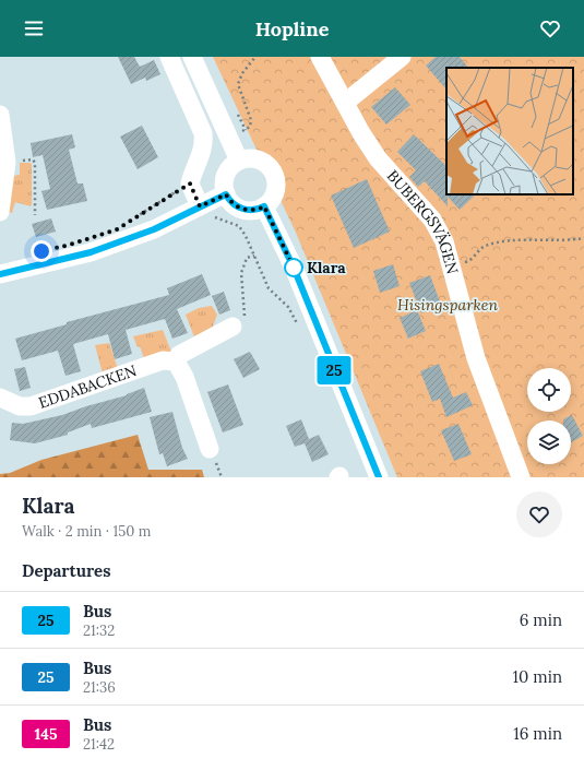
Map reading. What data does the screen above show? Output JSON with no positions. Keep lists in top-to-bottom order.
{
  "streets": {
    "street": ["BUBERGSVÄGEN", "EDDABACKEN"]
  },
  "parks": ["Hisingsparken"],
  "places": ["Klara"],
  "lines": ["bus line 25"],
  "page": {
    "header": "Hopline",
    "on_map": "25",
    "heading": [
      ["Klara", "Walk · 2 min · 150 m"],
      "Departures"
    ],
    "list": [
      {
        "mark": "25",
        "name": "Bus",
        "note": "21:32",
        "value": "6 min"
      },
      {
        "mark": "25",
        "name": "Bus",
        "note": "21:36",
        "value": "10 min"
      },
      {
        "mark": "145",
        "name": "Bus",
        "note": "21:42",
        "value": "16 min"
      }
    ]
  }
}
